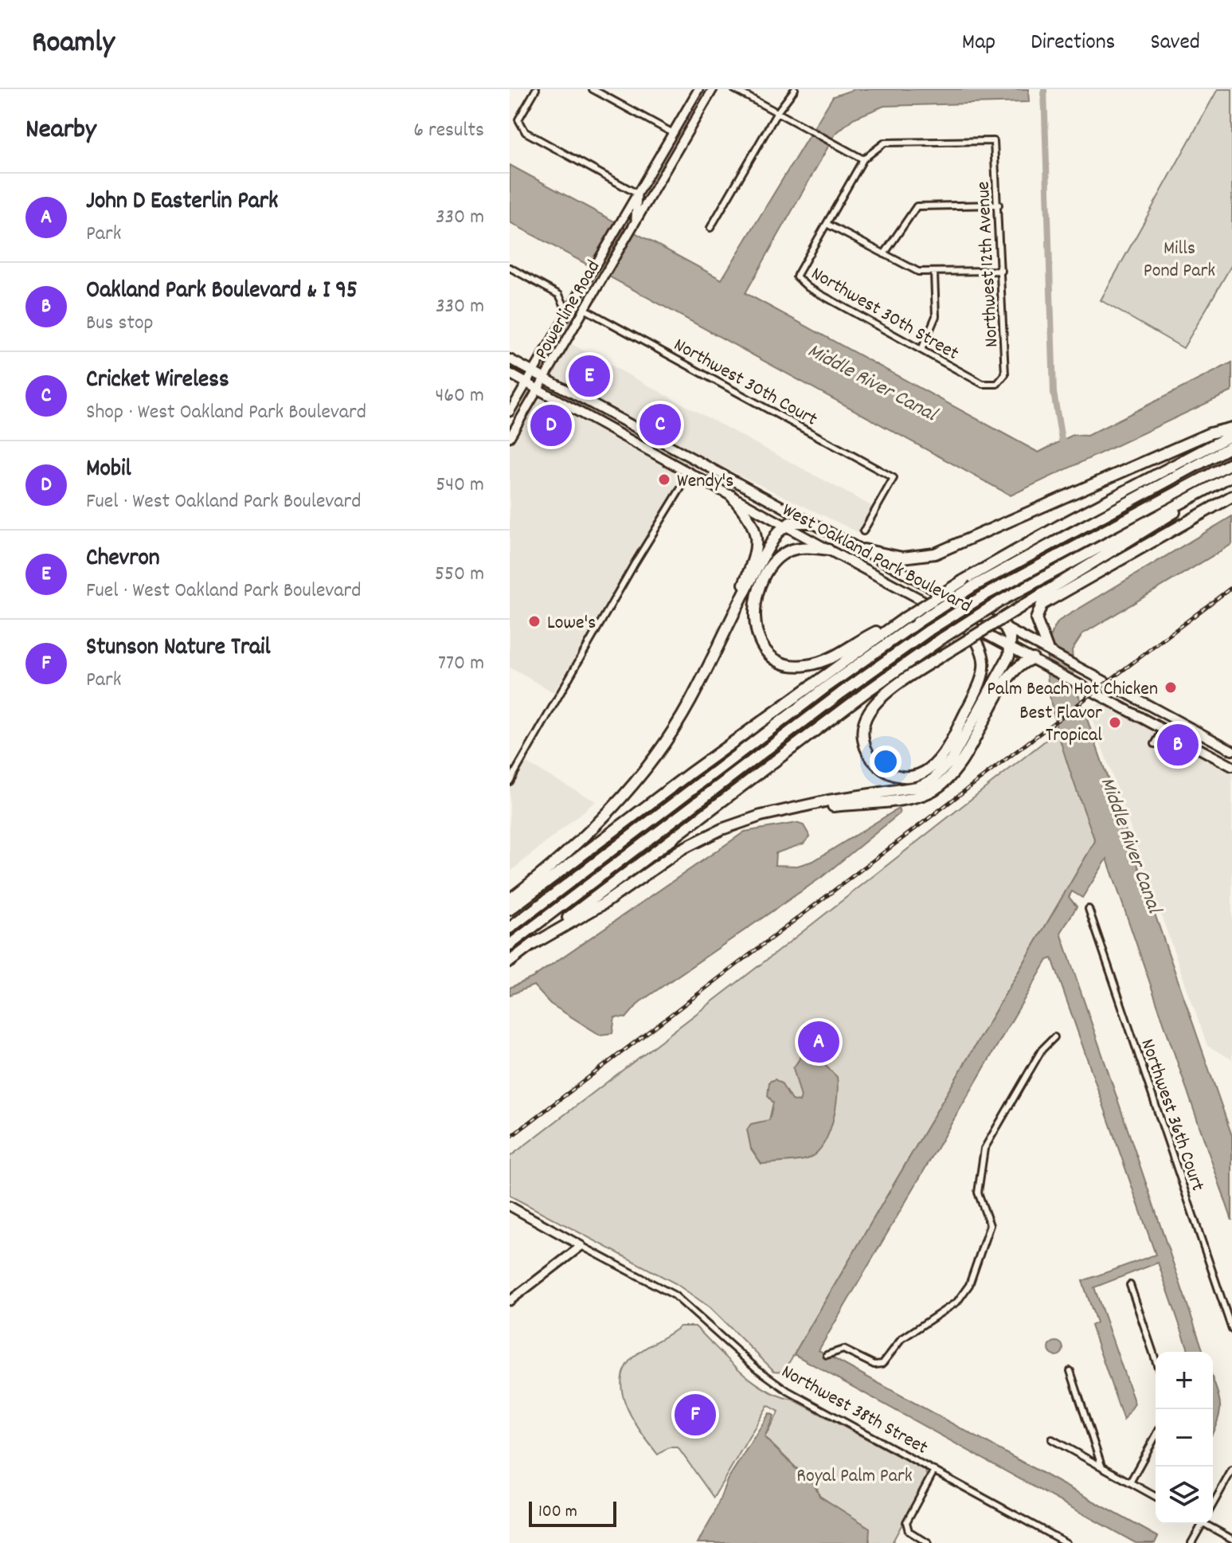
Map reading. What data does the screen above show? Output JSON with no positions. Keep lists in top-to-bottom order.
{
  "streets": {
    "main road": ["Powerline Road", "West Oakland Park Boulevard", "Northwest 38th Street"],
    "street": [
      "Northwest 12th Avenue",
      "Northwest 30th Street",
      "Northwest 30th Court",
      "Northwest 36th Court"
    ]
  },
  "crossings": [
    ["Northwest 12th Avenue", "Northwest 30th Street"],
    ["Powerline Road", "Northwest 30th Court"],
    ["Powerline Road", "West Oakland Park Boulevard"]
  ],
  "water": ["Middle River Canal"],
  "parks": ["Mills Pond Park", "Royal Palm Park"],
  "places": [
    "Wendy's",
    "Lowe's",
    "Palm Beach Hot Chicken",
    "Best Flavor Tropical"
  ],
  "scale_bar": "100 m",
  "page": {
    "header": "Roamly",
    "nav": ["Map", "Directions", "Saved"],
    "heading": ["Nearby", "6 results"],
    "list": [
      {
        "mark": "A",
        "name": "John D Easterlin Park",
        "note": "Park",
        "value": "330 m"
      },
      {
        "mark": "B",
        "name": "Oakland Park Boulevard & I 95",
        "note": "Bus stop",
        "value": "330 m"
      },
      {
        "mark": "C",
        "name": "Cricket Wireless",
        "note": "Shop · West Oakland Park Boulevard",
        "value": "460 m"
      },
      {
        "mark": "D",
        "name": "Mobil",
        "note": "Fuel · West Oakland Park Boulevard",
        "value": "540 m"
      },
      {
        "mark": "E",
        "name": "Chevron",
        "note": "Fuel · West Oakland Park Boulevard",
        "value": "550 m"
      },
      {
        "mark": "F",
        "name": "Stunson Nature Trail",
        "note": "Park",
        "value": "770 m"
      }
    ],
    "pins": [
      "E",
      "C",
      "D",
      "B",
      "A",
      "F"
    ],
    "map_buttons": ["+", "−"],
    "scale": "100 m"
  }
}
